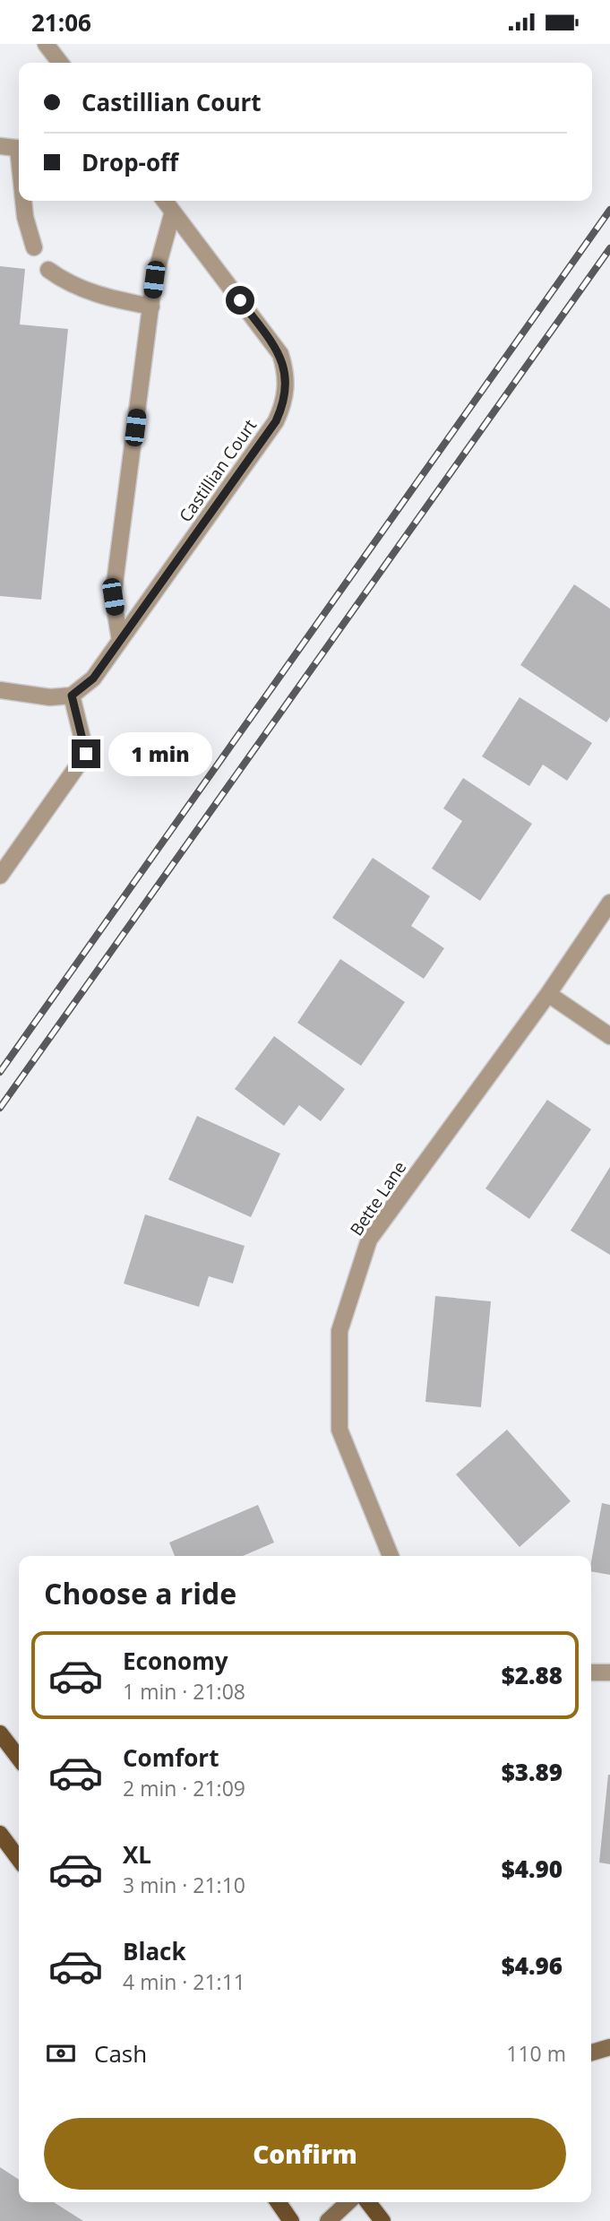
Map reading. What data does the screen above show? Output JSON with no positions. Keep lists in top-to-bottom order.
{
  "streets": {
    "street": ["Castillian Court", "Bette Lane"]
  },
  "page": {
    "status": "21:06",
    "banner": ["Castillian Court", "Drop-off"],
    "bubble": "1 min",
    "heading": "Choose a ride",
    "list": [
      {
        "name": "Economy",
        "note": "1 min · 21:08",
        "value": "$2.88"
      },
      {
        "name": "Comfort",
        "note": "2 min · 21:09",
        "value": "$3.89"
      },
      {
        "name": "XL",
        "note": "3 min · 21:10",
        "value": "$4.90"
      },
      {
        "name": "Black",
        "note": "4 min · 21:11",
        "value": "$4.96"
      }
    ],
    "pay": ["Cash", "110 m"],
    "buttons": "Confirm"
  }
}
